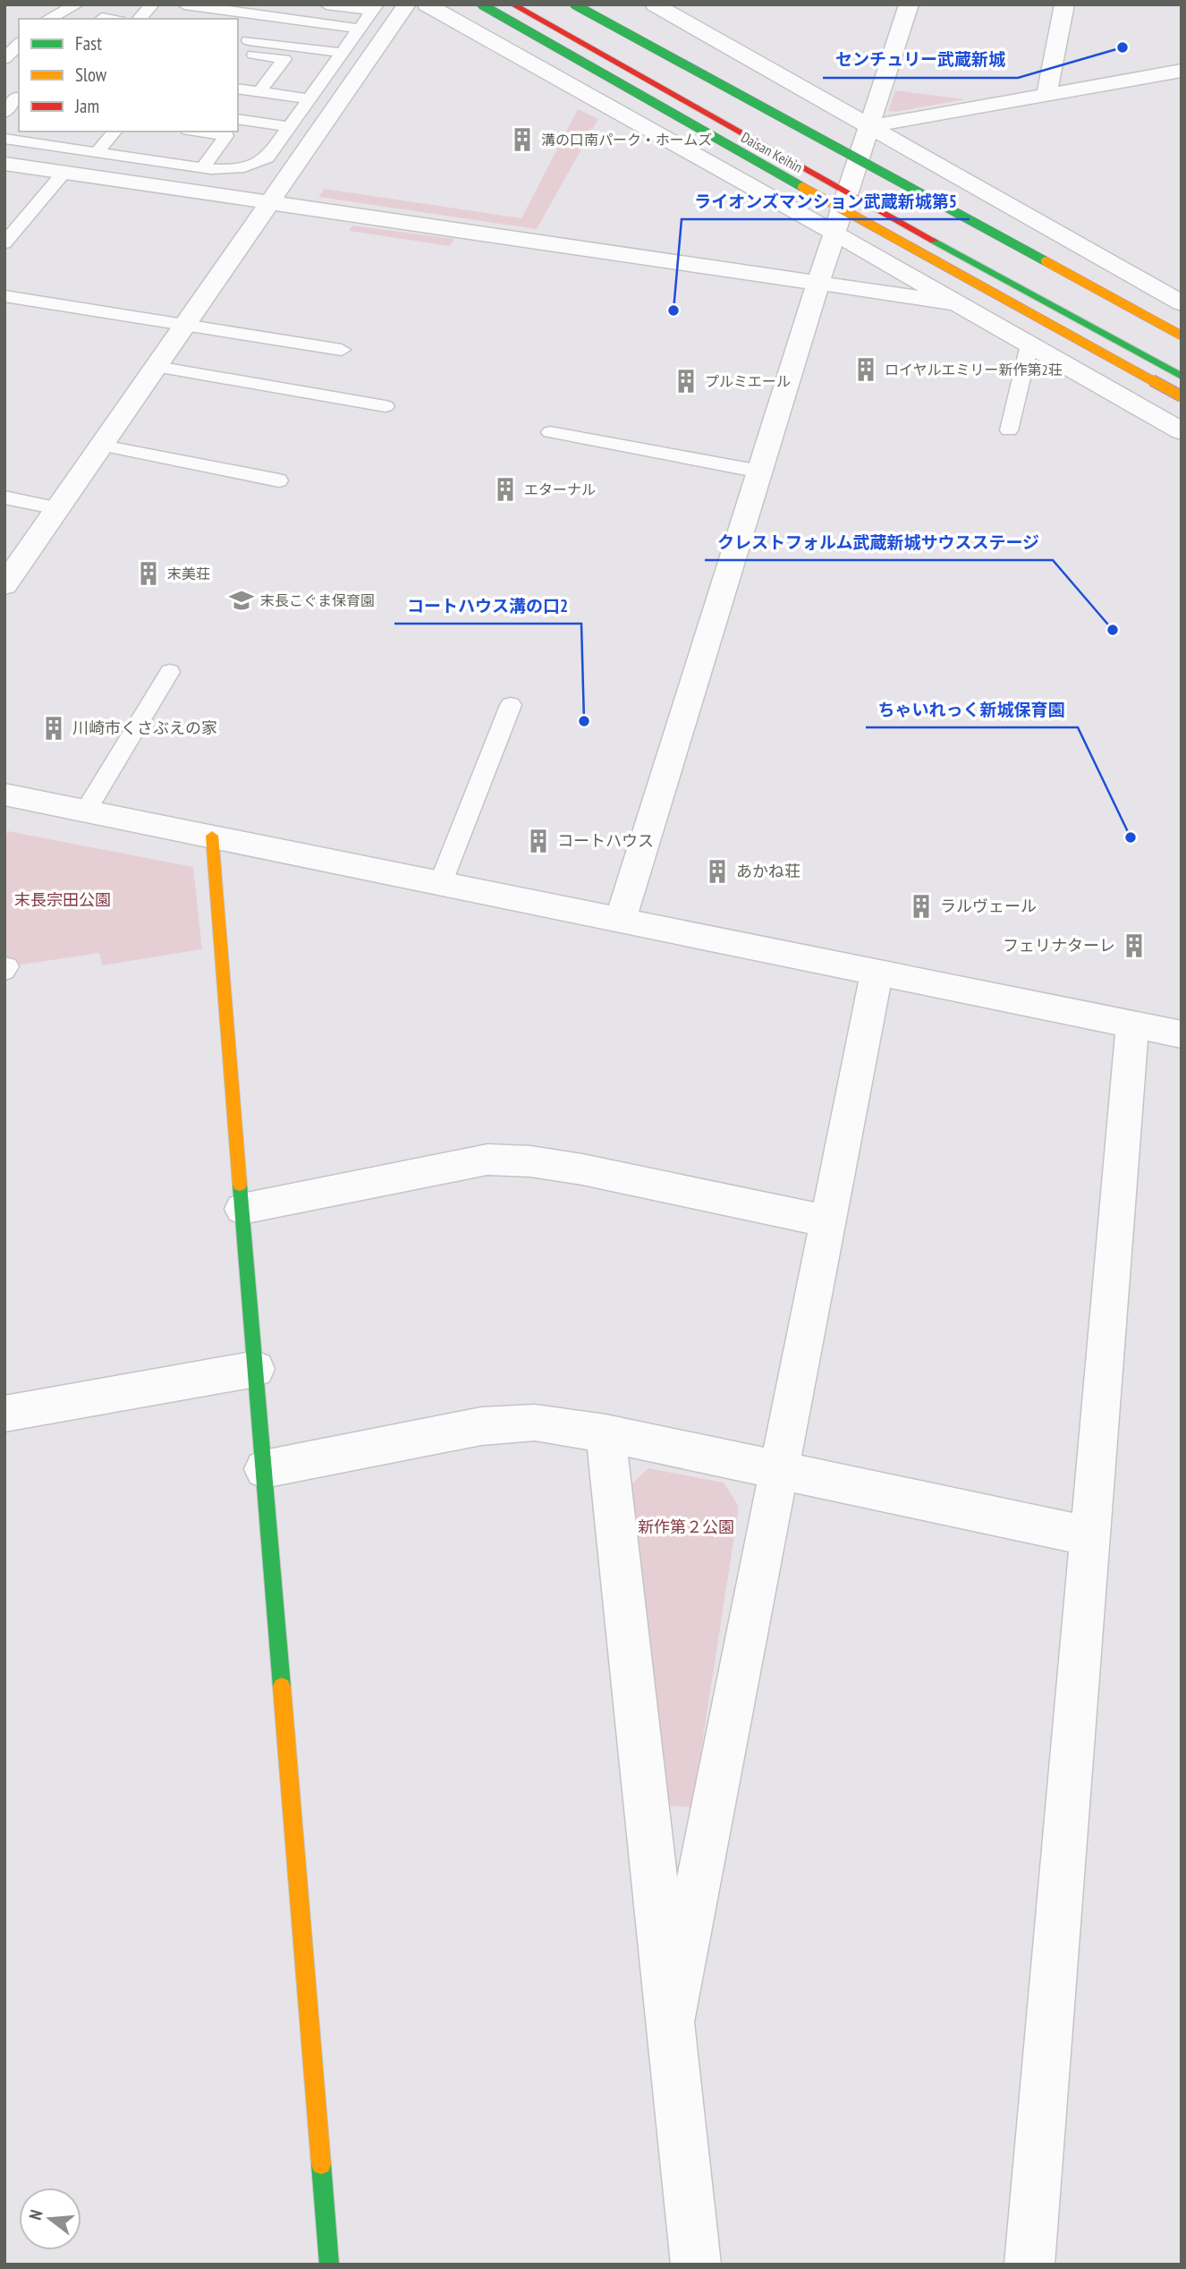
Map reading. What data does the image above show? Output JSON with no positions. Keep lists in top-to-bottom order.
{
  "streets": {
    "main road": ["Daisan Keihin"]
  },
  "parks": ["末長宗田公園", "新作第２公園"],
  "places": {
    "other": [
      "センチュリー武蔵新城",
      "ライオンズマンション武蔵新城第5",
      "クレストフォルム武蔵新城サウスステージ",
      "コートハウス溝の口2",
      "ちゃいれっく新城保育園"
    ],
    "building": [
      "溝の口南パーク・ホームズ",
      "ロイヤルエミリー新作第2荘",
      "プルミエール",
      "エターナル",
      "末美荘",
      "川崎市くさぶえの家",
      "コートハウス",
      "あかね荘",
      "ラルヴェール",
      "フェリナターレ"
    ],
    "school or university": ["末長こぐま保育園"]
  },
  "legend": ["Fast", "Slow", "Jam"],
  "north": "left"
}
